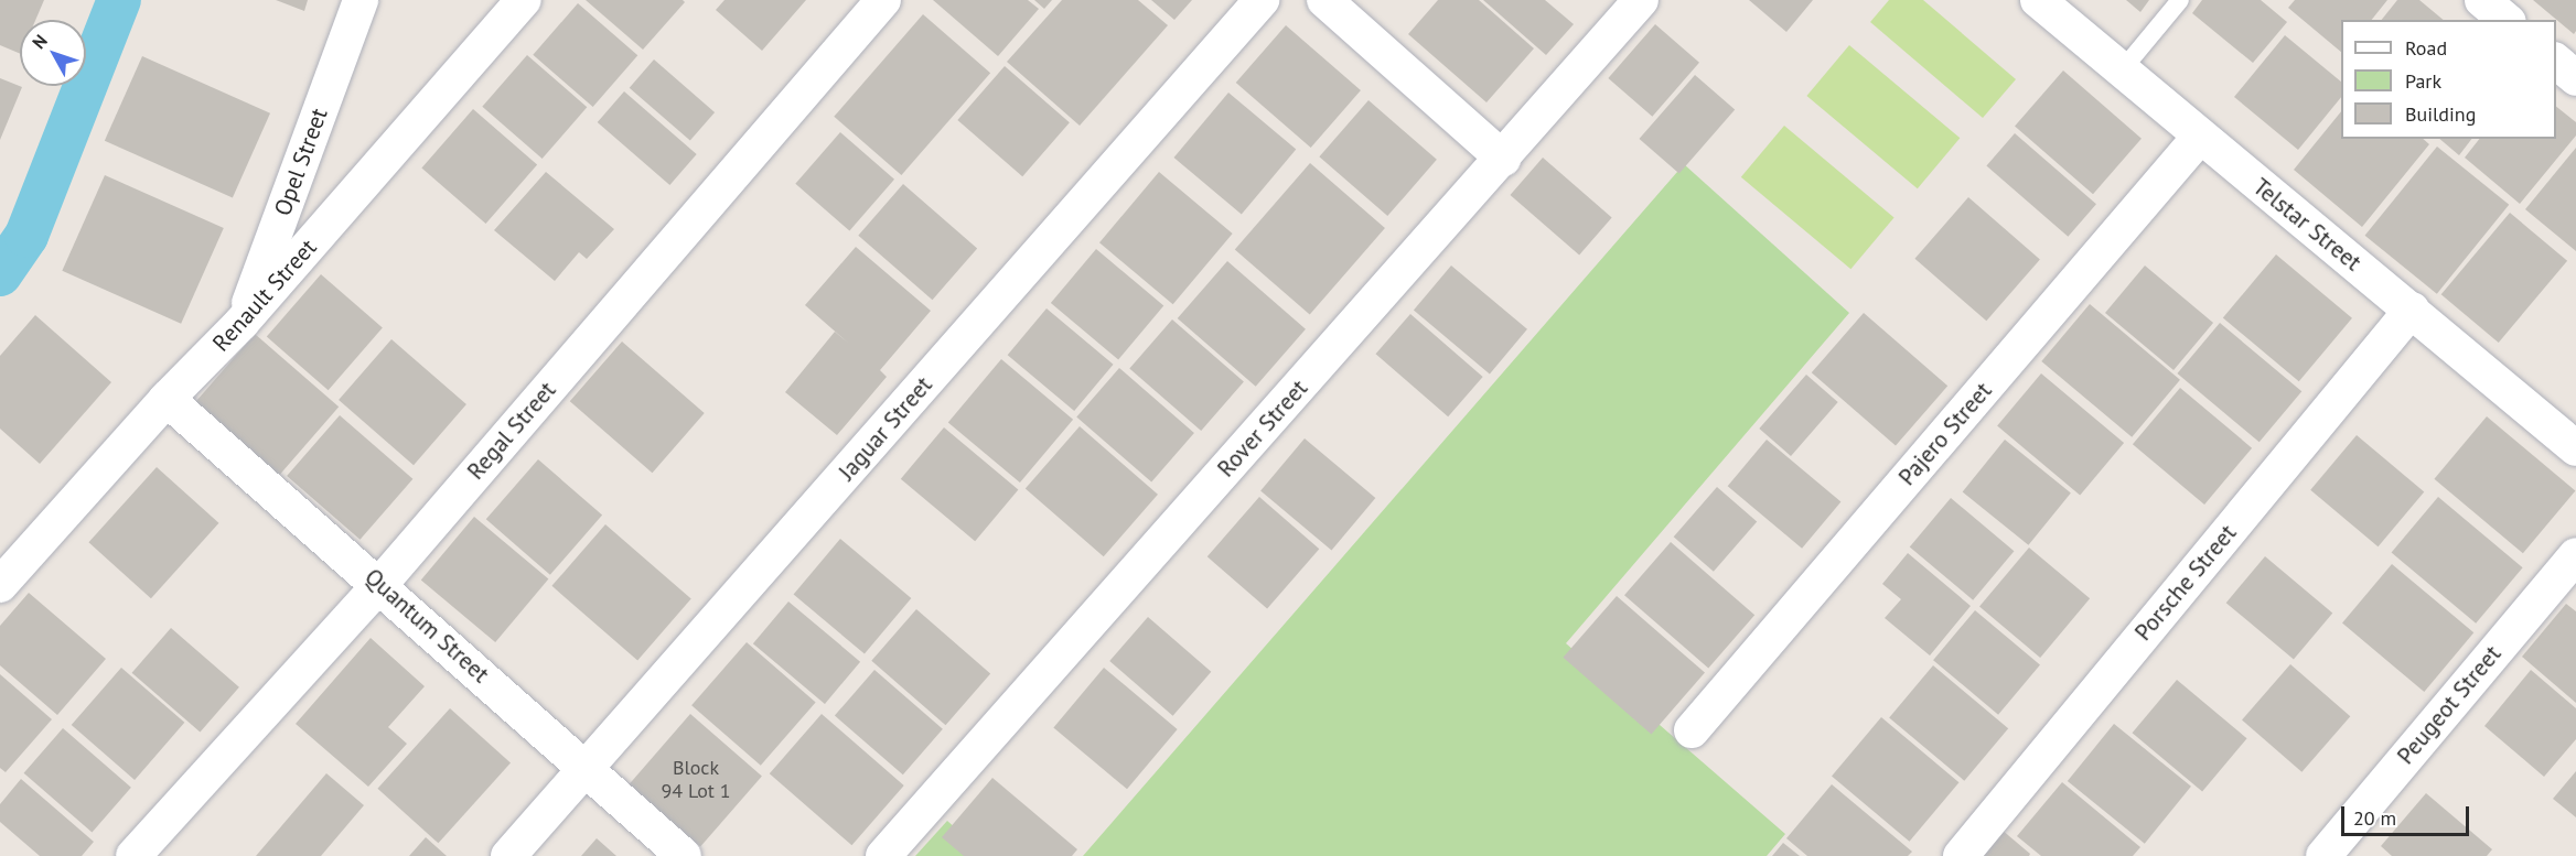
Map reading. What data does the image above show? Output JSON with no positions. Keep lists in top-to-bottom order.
{
  "streets": {
    "street": [
      "Opel Street",
      "Telstar Street",
      "Renault Street",
      "Jaguar Street",
      "Rover Street",
      "Regal Street",
      "Pajero Street",
      "Porsche Street",
      "Quantum Street",
      "Peugeot Street"
    ]
  },
  "crossings": [
    ["Opel Street", "Renault Street"],
    ["Telstar Street", "Pajero Street"],
    ["Telstar Street", "Porsche Street"],
    ["Renault Street", "Quantum Street"],
    ["Jaguar Street", "Quantum Street"],
    ["Regal Street", "Quantum Street"]
  ],
  "house_numbers": ["Block 94 Lot 1"],
  "legend": ["Road", "Park", "Building"],
  "scale_bar": "20 m",
  "north": "top left"
}
